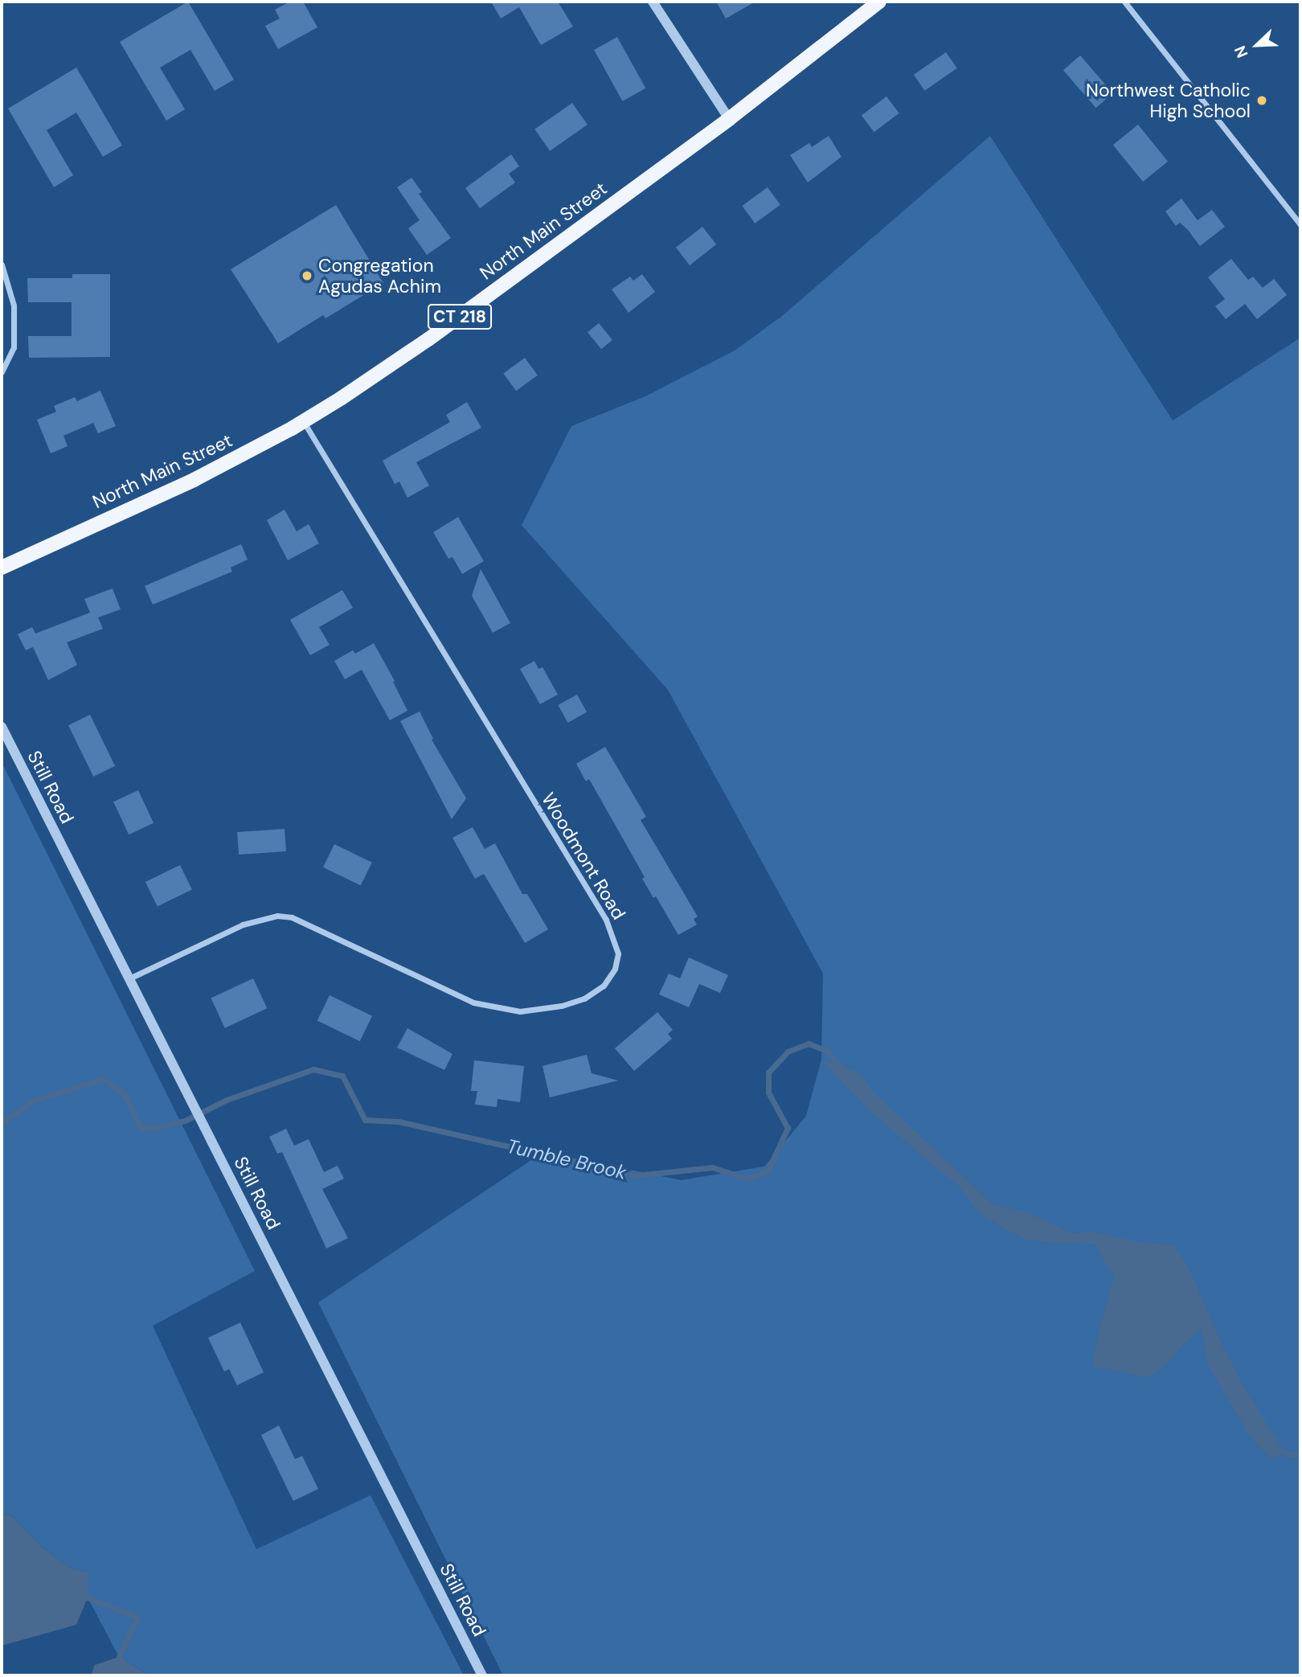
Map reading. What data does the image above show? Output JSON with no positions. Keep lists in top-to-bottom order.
{
  "streets": {
    "main road": ["North Main Street", "CT 218"],
    "street": ["Still Road", "Woodmont Road"]
  },
  "crossings": [
    ["North Main Street", "Woodmont Road"],
    ["Still Road", "Woodmont Road"]
  ],
  "water": ["Tumble Brook"],
  "places": ["Northwest Catholic High School", "Congregation Agudas Achim"],
  "north": "bottom left"
}
